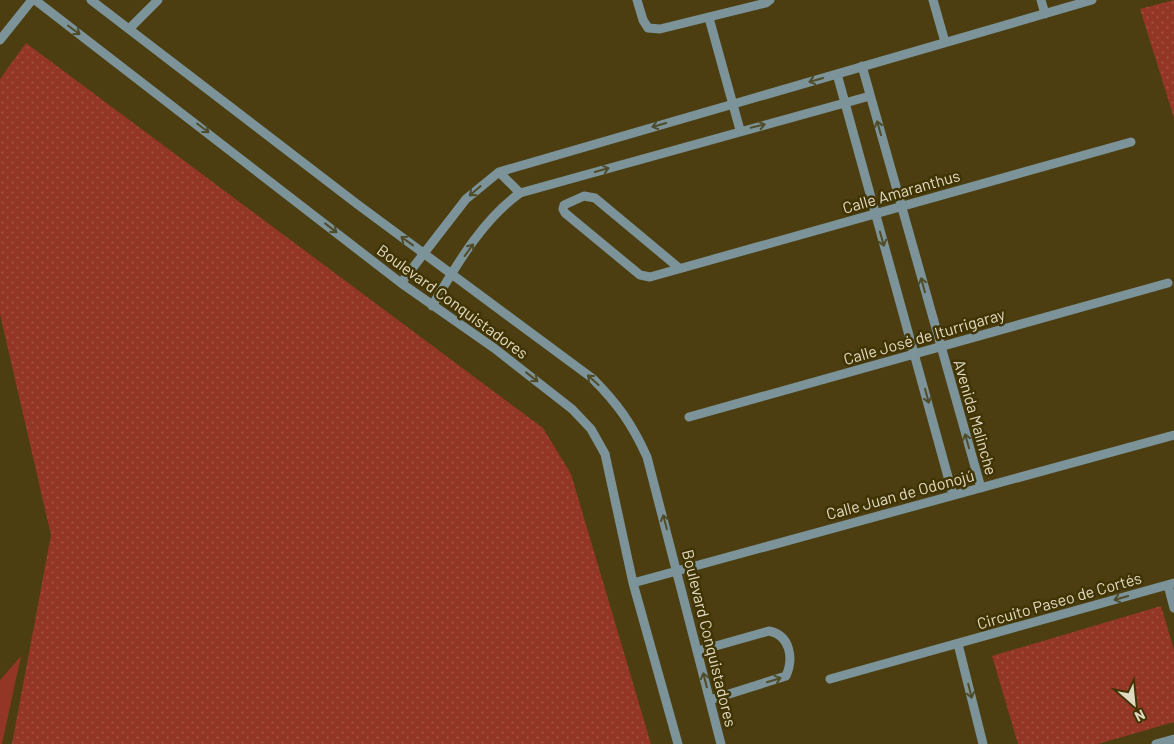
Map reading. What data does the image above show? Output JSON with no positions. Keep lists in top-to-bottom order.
{
  "streets": {
    "street": [
      "Calle Amaranthus",
      "Boulevard Conquistadores",
      "Calle José de Iturrigaray",
      "Avenida Malinche",
      "Calle Juan de Odonojú",
      "Circuito Paseo de Cortés"
    ]
  },
  "crossings": [
    ["Calle Amaranthus", "Avenida Malinche"],
    ["Boulevard Conquistadores", "Calle Juan de Odonojú"],
    ["Calle José de Iturrigaray", "Avenida Malinche"],
    ["Avenida Malinche", "Calle Juan de Odonojú"]
  ],
  "one_way": ["Circuito Paseo de Cortés"],
  "north": "bottom right"
}
